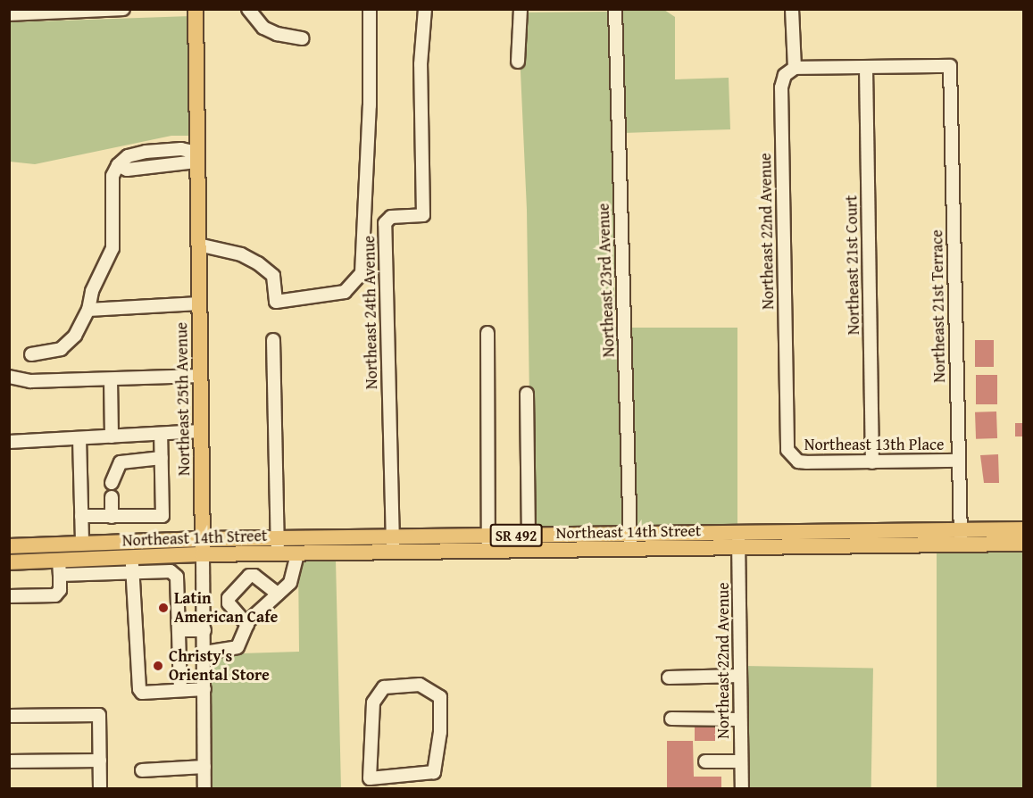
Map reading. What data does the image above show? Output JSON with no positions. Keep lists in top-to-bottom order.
{
  "streets": {
    "main road": ["Northeast 25th Avenue", "Northeast 14th Street", "SR 492"],
    "street": [
      "Northeast 22nd Avenue",
      "Northeast 21st Court",
      "Northeast 23rd Avenue",
      "Northeast 21st Terrace",
      "Northeast 24th Avenue",
      "Northeast 13th Place"
    ]
  },
  "crossings": [
    ["Northeast 22nd Avenue", "Northeast 13th Place"],
    ["Northeast 22nd Avenue", "Northeast 14th Street"],
    ["Northeast 21st Court", "Northeast 21st Terrace"],
    ["Northeast 21st Court", "Northeast 13th Place"],
    ["Northeast 23rd Avenue", "Northeast 14th Street"],
    ["Northeast 21st Terrace", "Northeast 13th Place"],
    ["Northeast 21st Terrace", "Northeast 14th Street"],
    ["Northeast 24th Avenue", "Northeast 14th Street"],
    ["Northeast 25th Avenue", "Northeast 14th Street"]
  ],
  "places": ["Latin American Cafe", "Christy's Oriental Store"]
}
